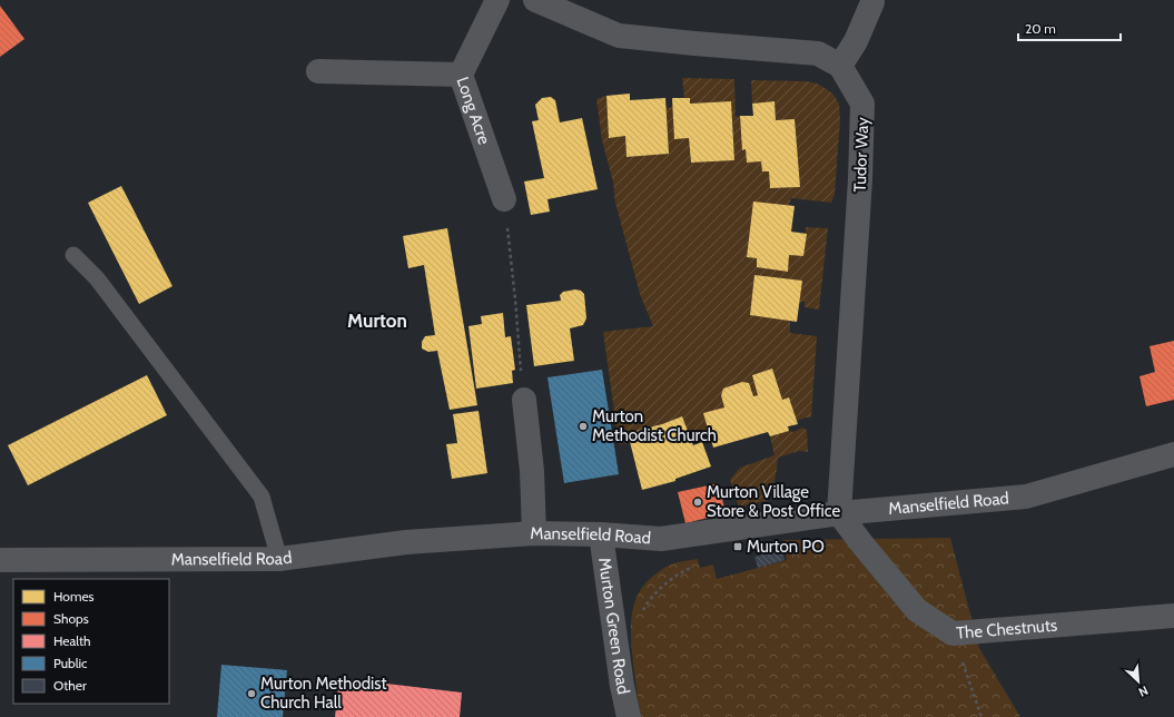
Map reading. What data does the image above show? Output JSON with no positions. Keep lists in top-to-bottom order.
{
  "streets": {
    "street": [
      "Long Acre",
      "Tudor Way",
      "Manselfield Road",
      "Murton Green Road",
      "The Chestnuts"
    ]
  },
  "crossings": [
    ["Tudor Way", "Manselfield Road"],
    ["Tudor Way", "The Chestnuts"],
    ["Manselfield Road", "Murton Green Road"],
    ["Manselfield Road", "The Chestnuts"]
  ],
  "districts": ["Murton"],
  "places": {
    "other": ["Murton Methodist Church", "Murton Village Store & Post Office", "Murton Methodist Church Hall"],
    "transit": ["Murton PO"]
  },
  "legend": [
    "Homes",
    "Shops",
    "Health",
    "Public",
    "Other"
  ],
  "scale_bar": "20 m",
  "north": "bottom right"
}
